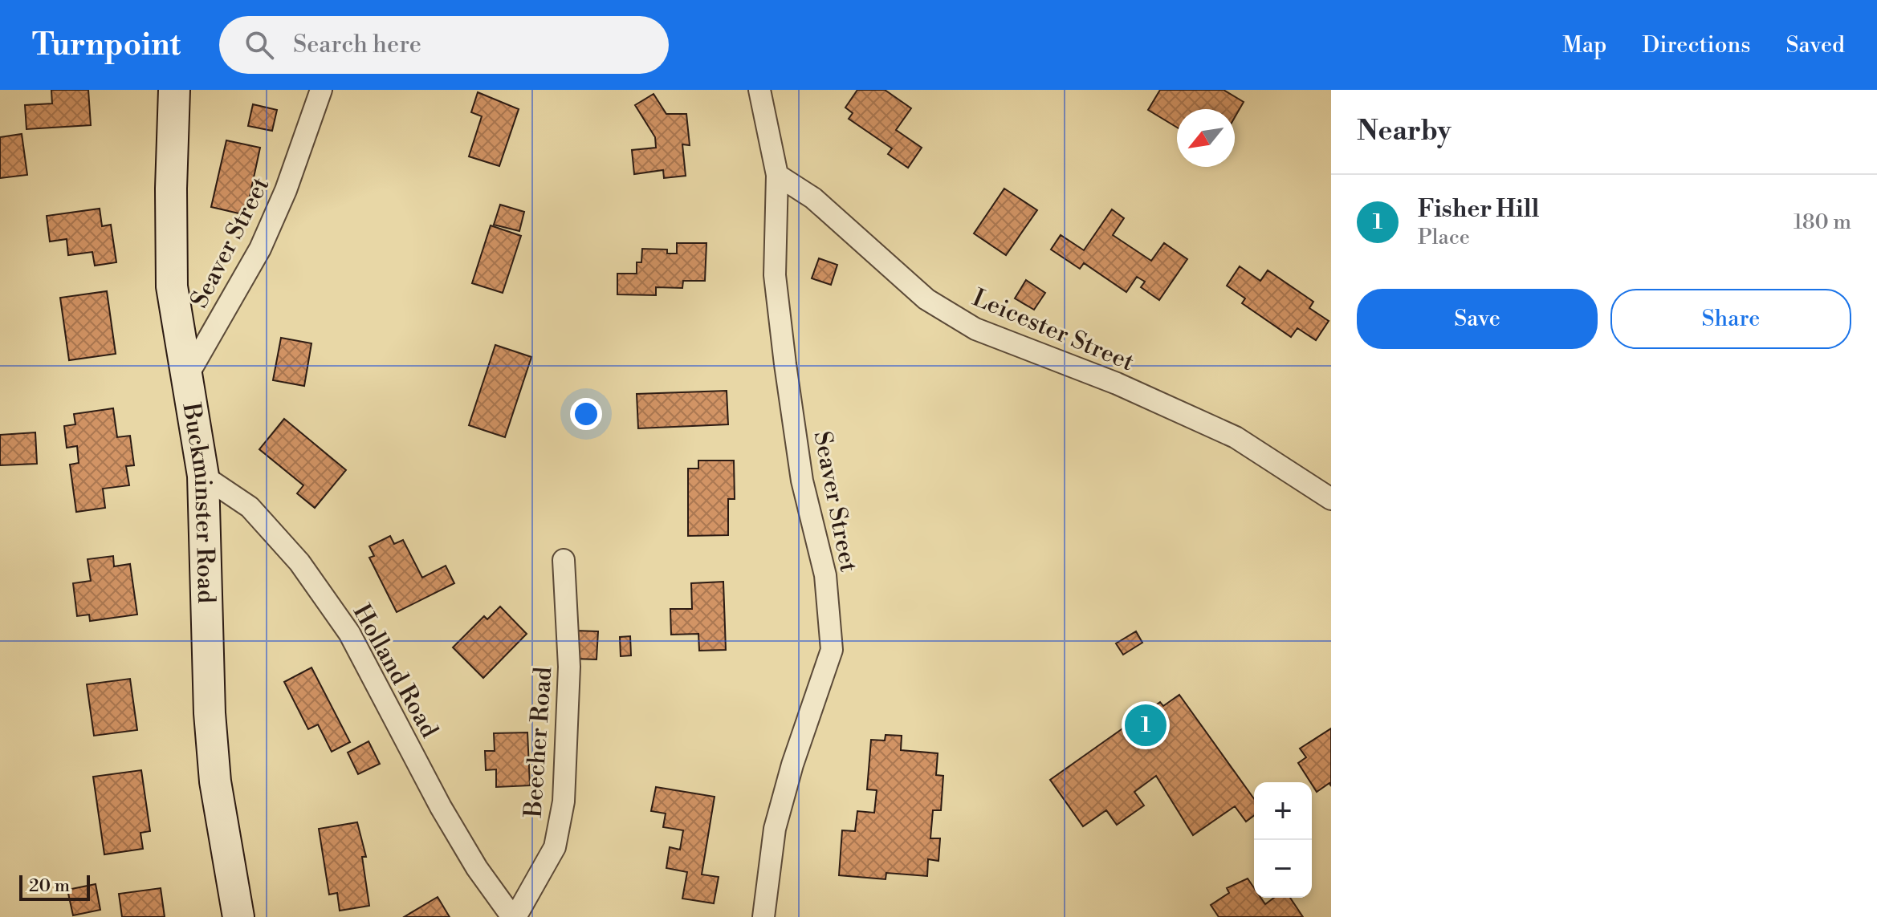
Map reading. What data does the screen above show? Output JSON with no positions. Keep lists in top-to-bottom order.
{
  "streets": {
    "street": [
      "Seaver Street",
      "Leicester Street",
      "Buckminster Road",
      "Holland Road",
      "Beecher Road"
    ]
  },
  "crossings": [
    ["Seaver Street", "Leicester Street"],
    ["Seaver Street", "Buckminster Road"],
    ["Buckminster Road", "Holland Road"],
    ["Holland Road", "Beecher Road"]
  ],
  "scale_bar": "20 m",
  "north": "bottom left",
  "page": {
    "header": "Turnpoint",
    "search": "Search here",
    "nav": ["Map", "Directions", "Saved"],
    "heading": "Nearby",
    "list": [
      {
        "mark": "1",
        "name": "Fisher Hill",
        "note": "Place",
        "value": "180 m"
      }
    ],
    "buttons": ["Save", "Share"],
    "pins": "1",
    "map_buttons": ["+", "−"],
    "scale": "20 m"
  }
}
